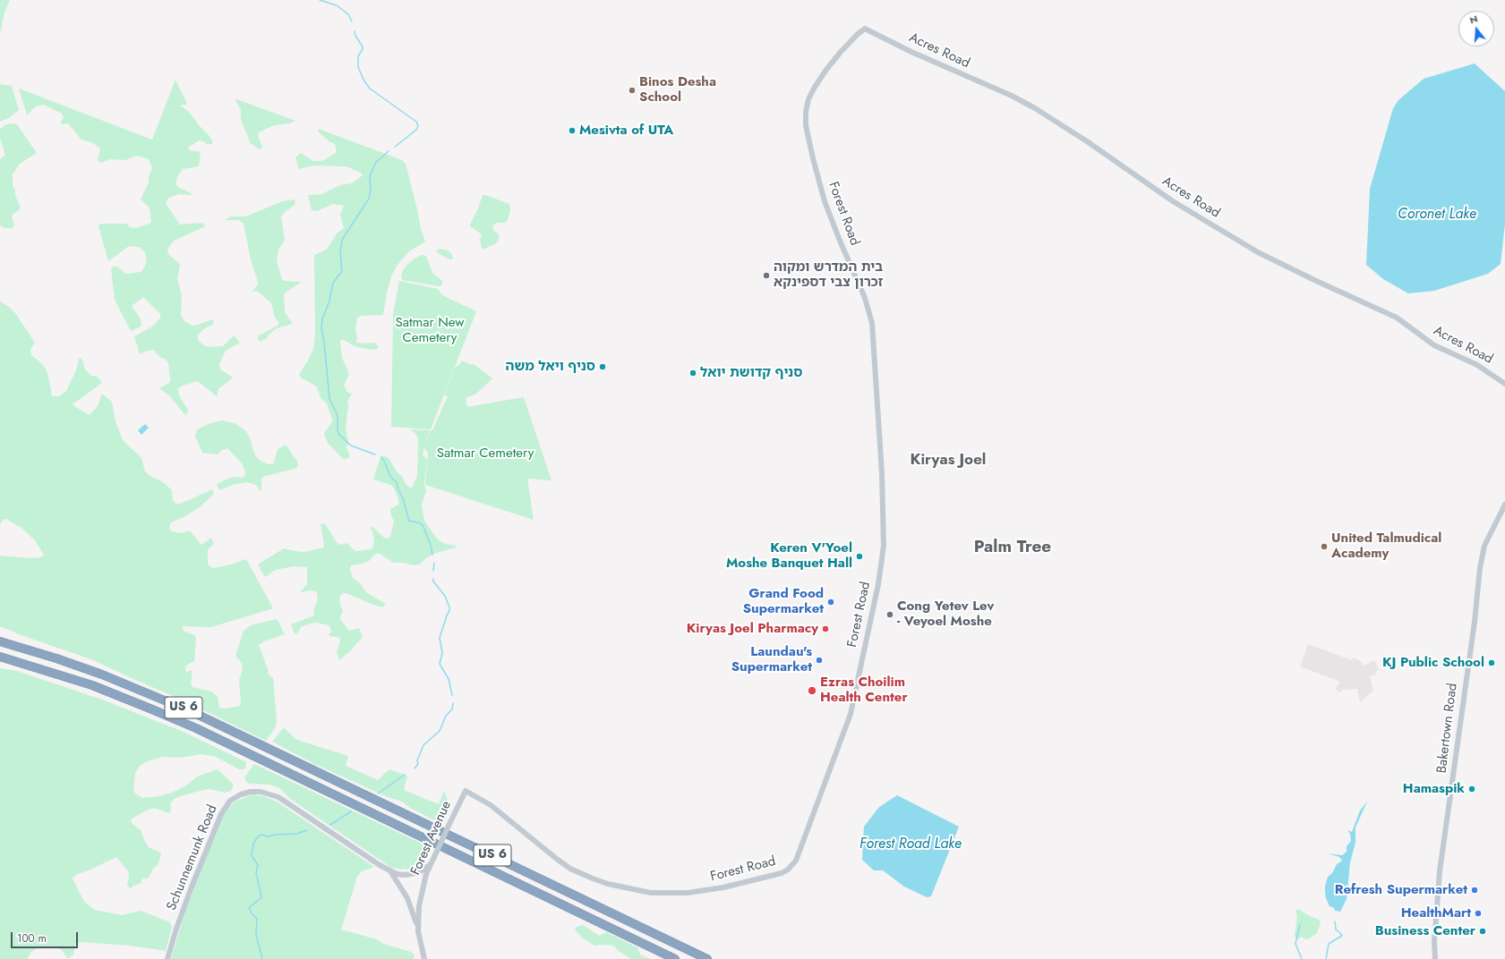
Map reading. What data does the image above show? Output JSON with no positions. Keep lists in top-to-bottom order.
{
  "streets": {
    "highway": ["US 6"],
    "street": [
      "Acres Road",
      "Forest Road",
      "Bakertown Road",
      "Forest Avenue",
      "Schunnemunk Road"
    ]
  },
  "crossings": [
    ["Acres Road", "Forest Road"],
    ["Forest Road", "Forest Avenue"],
    ["Forest Avenue", "Schunnemunk Road"]
  ],
  "districts": ["Kiryas Joel", "Palm Tree"],
  "water": ["Coronet Lake", "Forest Road Lake"],
  "parks": ["Satmar New Cemetery", "Satmar Cemetery"],
  "places": [
    "Binos Desha School",
    "Mesivta of UTA",
    "בית המדרש ומקוה זכרון צבי דספינקא",
    "סניף ויאל משה",
    "סניף קדושת יואל",
    "United Talmudical Academy",
    "Keren V'Yoel Moshe Banquet Hall",
    "Grand Food Supermarket",
    "Cong Yetev Lev - Veyoel Moshe",
    "Kiryas Joel Pharmacy",
    "Laundau's Supermarket",
    "KJ Public School",
    "Ezras Choilim Health Center",
    "Hamaspik",
    "Refresh Supermarket",
    "HealthMart",
    "Business Center"
  ],
  "scale_bar": "100 m",
  "north": "top"
}
